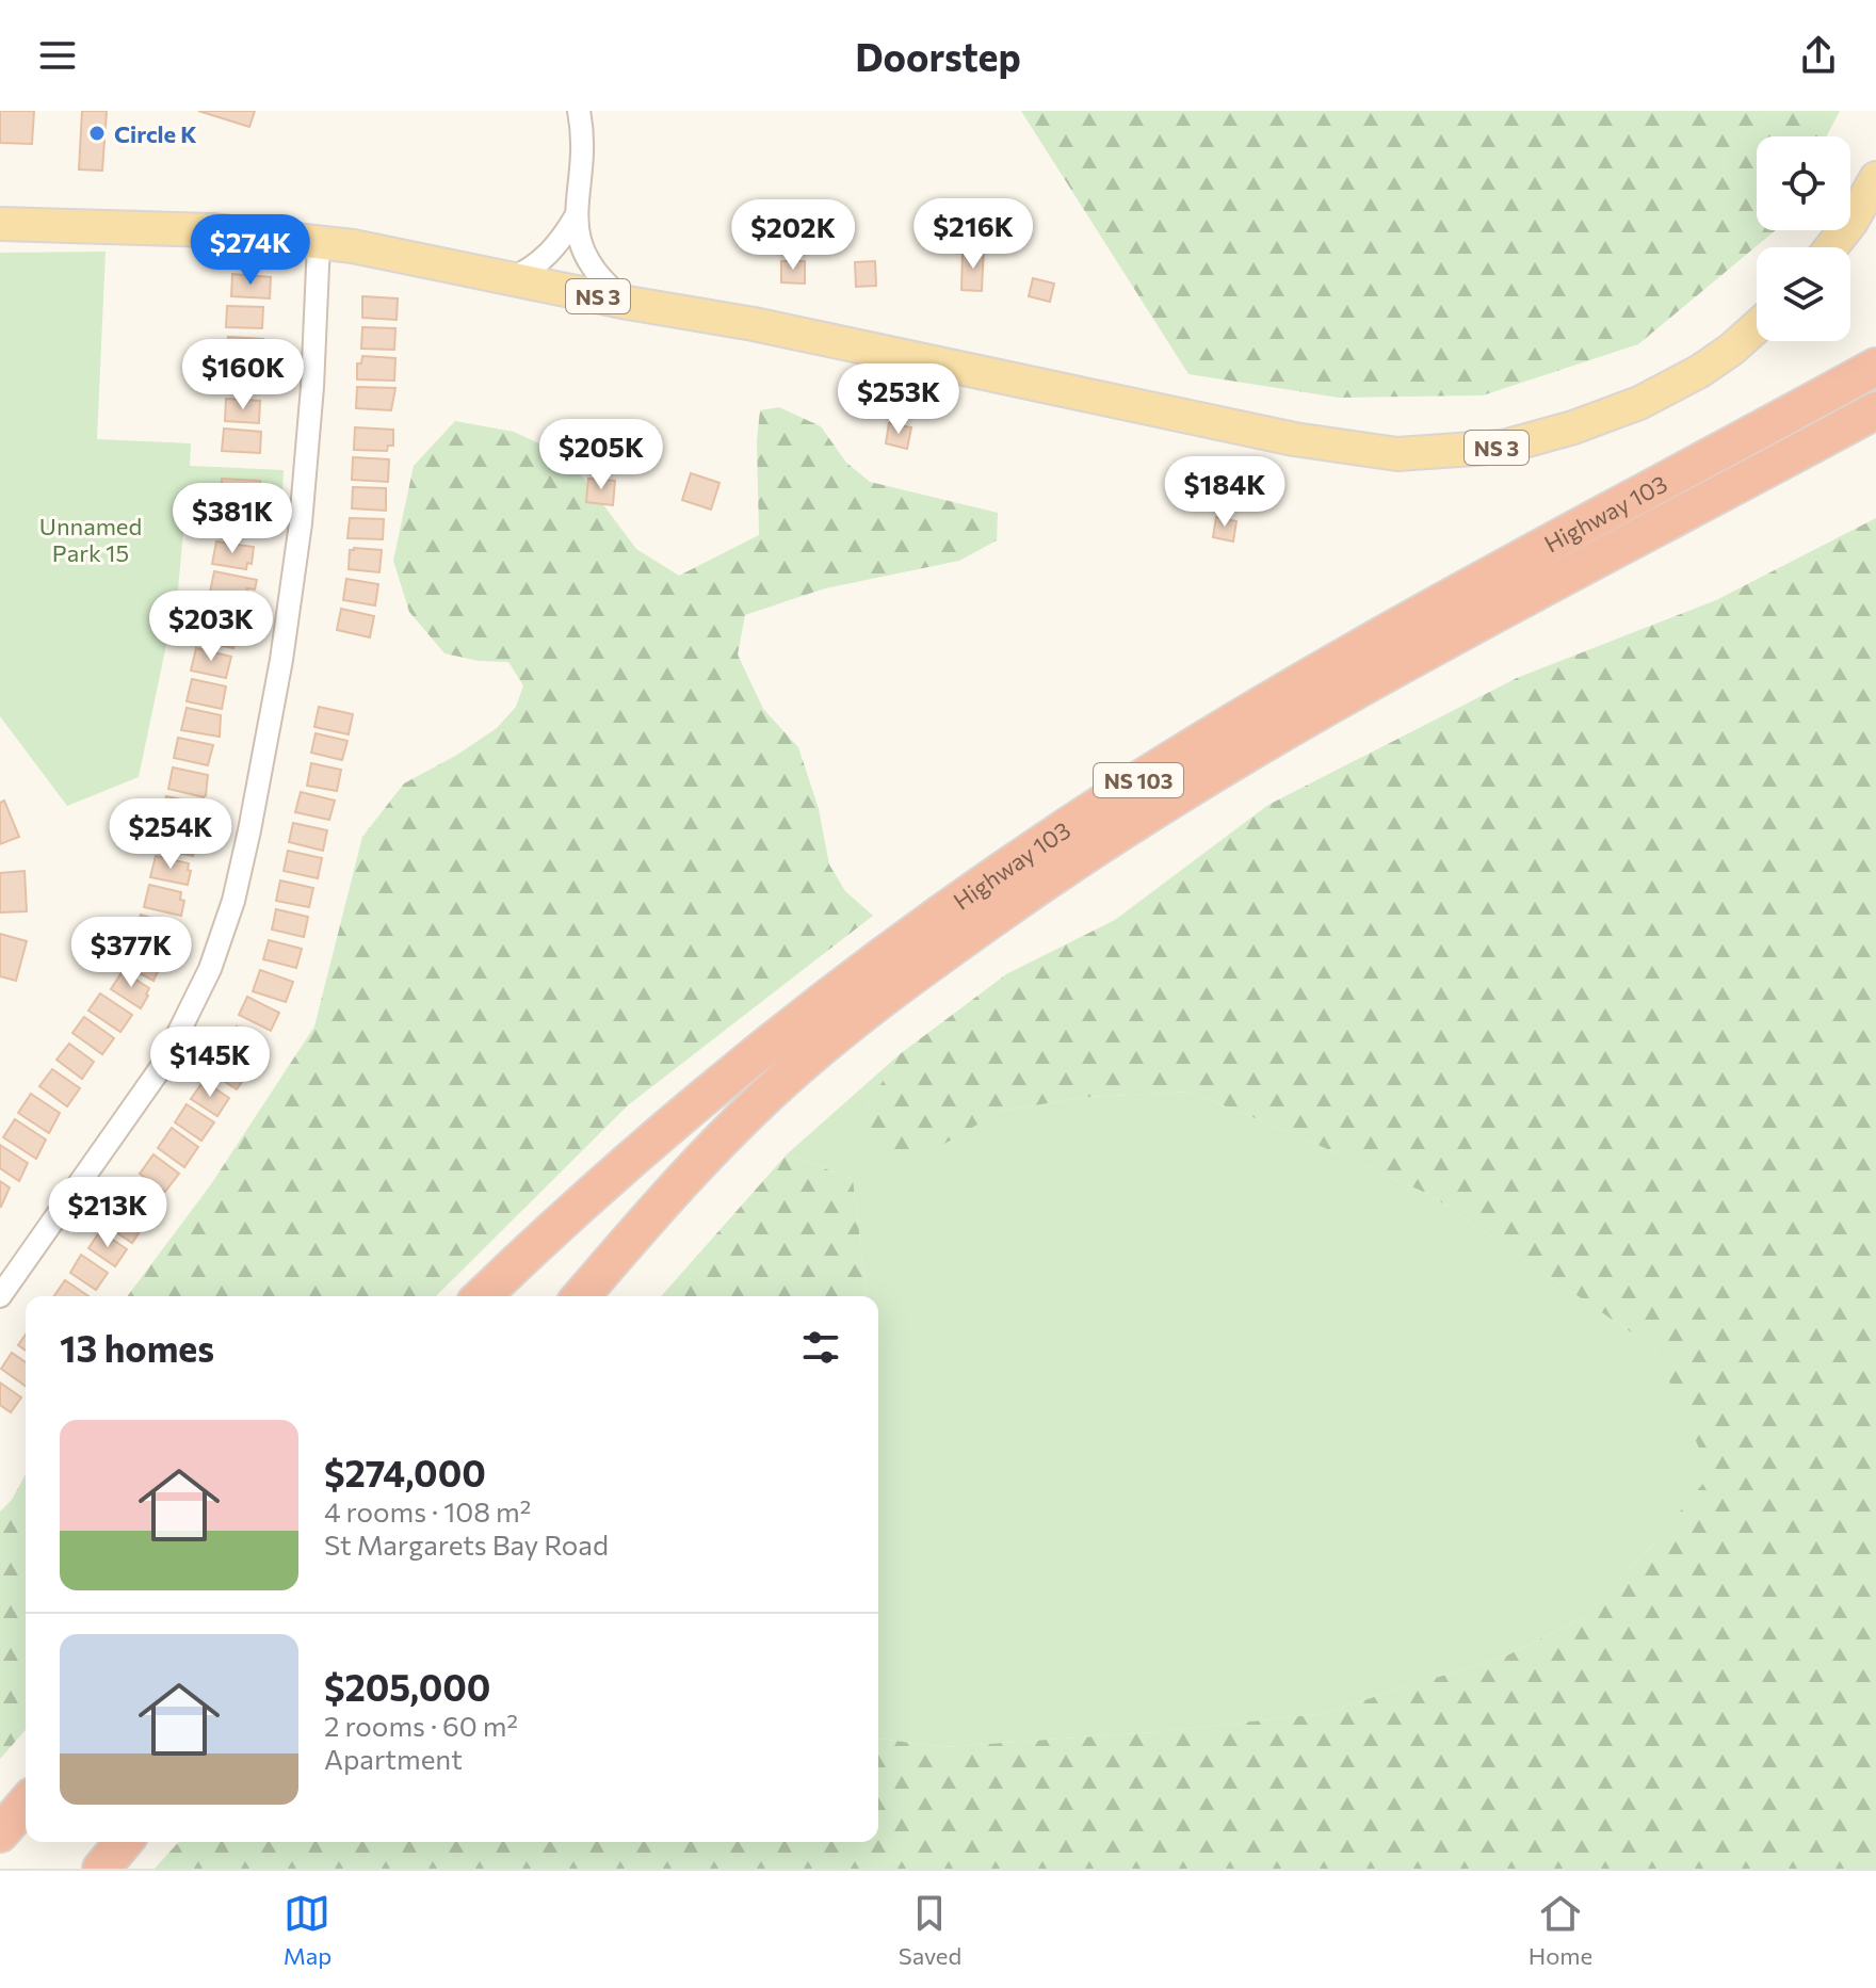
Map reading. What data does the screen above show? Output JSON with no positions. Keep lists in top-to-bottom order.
{
  "streets": {
    "highway": ["Highway 103", "NS 103"],
    "main road": ["NS 3"]
  },
  "parks": ["Unnamed Park 15"],
  "places": ["Circle K"],
  "page": {
    "header": "Doorstep",
    "price": [
      "$216K",
      "$202K",
      "$274K",
      "$160K",
      "$253K",
      "$205K",
      "$184K",
      "$381K",
      "$203K",
      "$254K",
      "$377K",
      "$145K",
      "$213K"
    ],
    "heading": "13 homes",
    "list": [
      {
        "name": "$274,000",
        "note": "4 rooms · 108 m² · St Margarets Bay Road"
      },
      {
        "name": "$205,000",
        "note": "2 rooms · 60 m² · Apartment"
      }
    ],
    "tabs": ["Map", "Saved", "Home"]
  }
}
